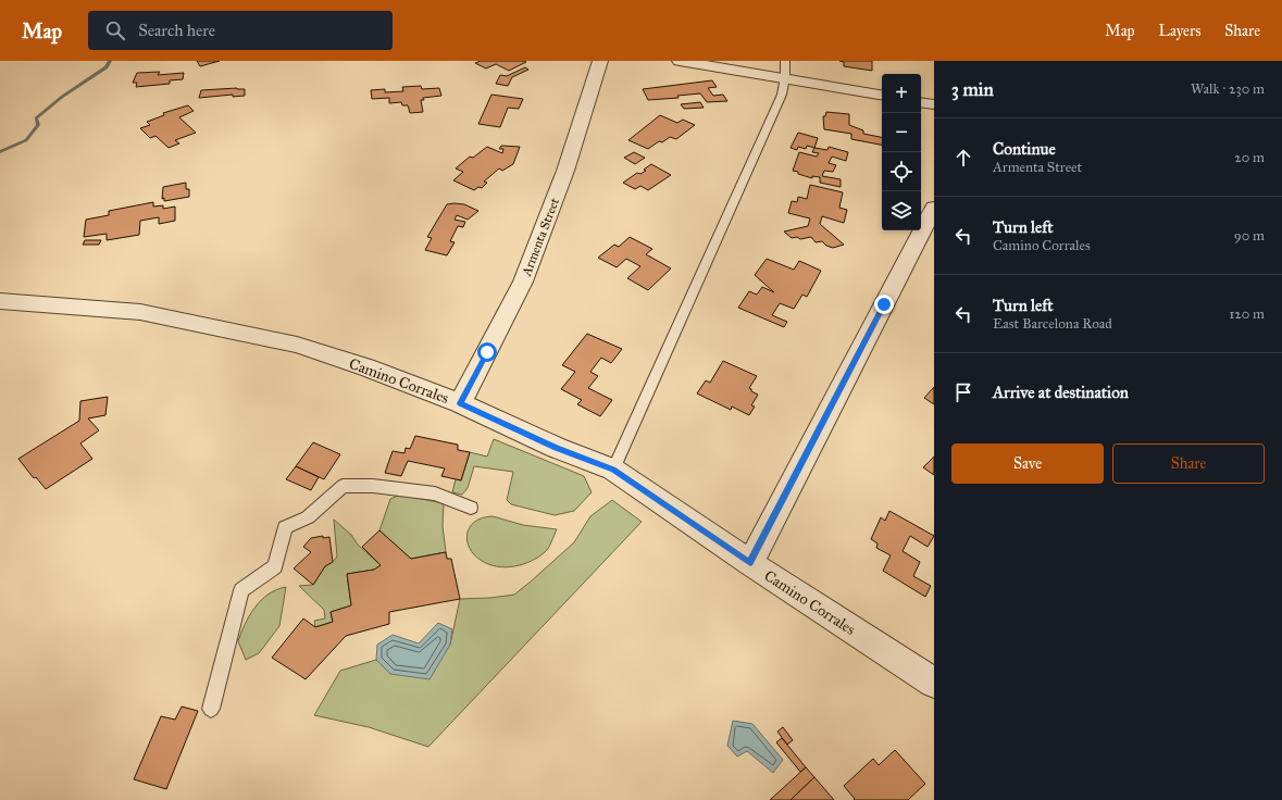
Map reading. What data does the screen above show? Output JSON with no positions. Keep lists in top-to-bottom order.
{
  "streets": {
    "street": ["Armenta Street", "Camino Corrales"]
  },
  "crossings": [
    ["Armenta Street", "Camino Corrales"]
  ],
  "page": {
    "header": "Map",
    "search": "Search here",
    "nav": ["Map", "Layers", "Share"],
    "heading": ["3 min", "Walk · 230 m"],
    "map_buttons": ["+", "−"],
    "list": [
      ["Continue", "Armenta Street", "20 m"],
      ["Turn left", "Camino Corrales", "90 m"],
      ["Turn left", "East Barcelona Road", "120 m"],
      "Arrive at destination"
    ],
    "buttons": ["Save", "Share"]
  }
}
